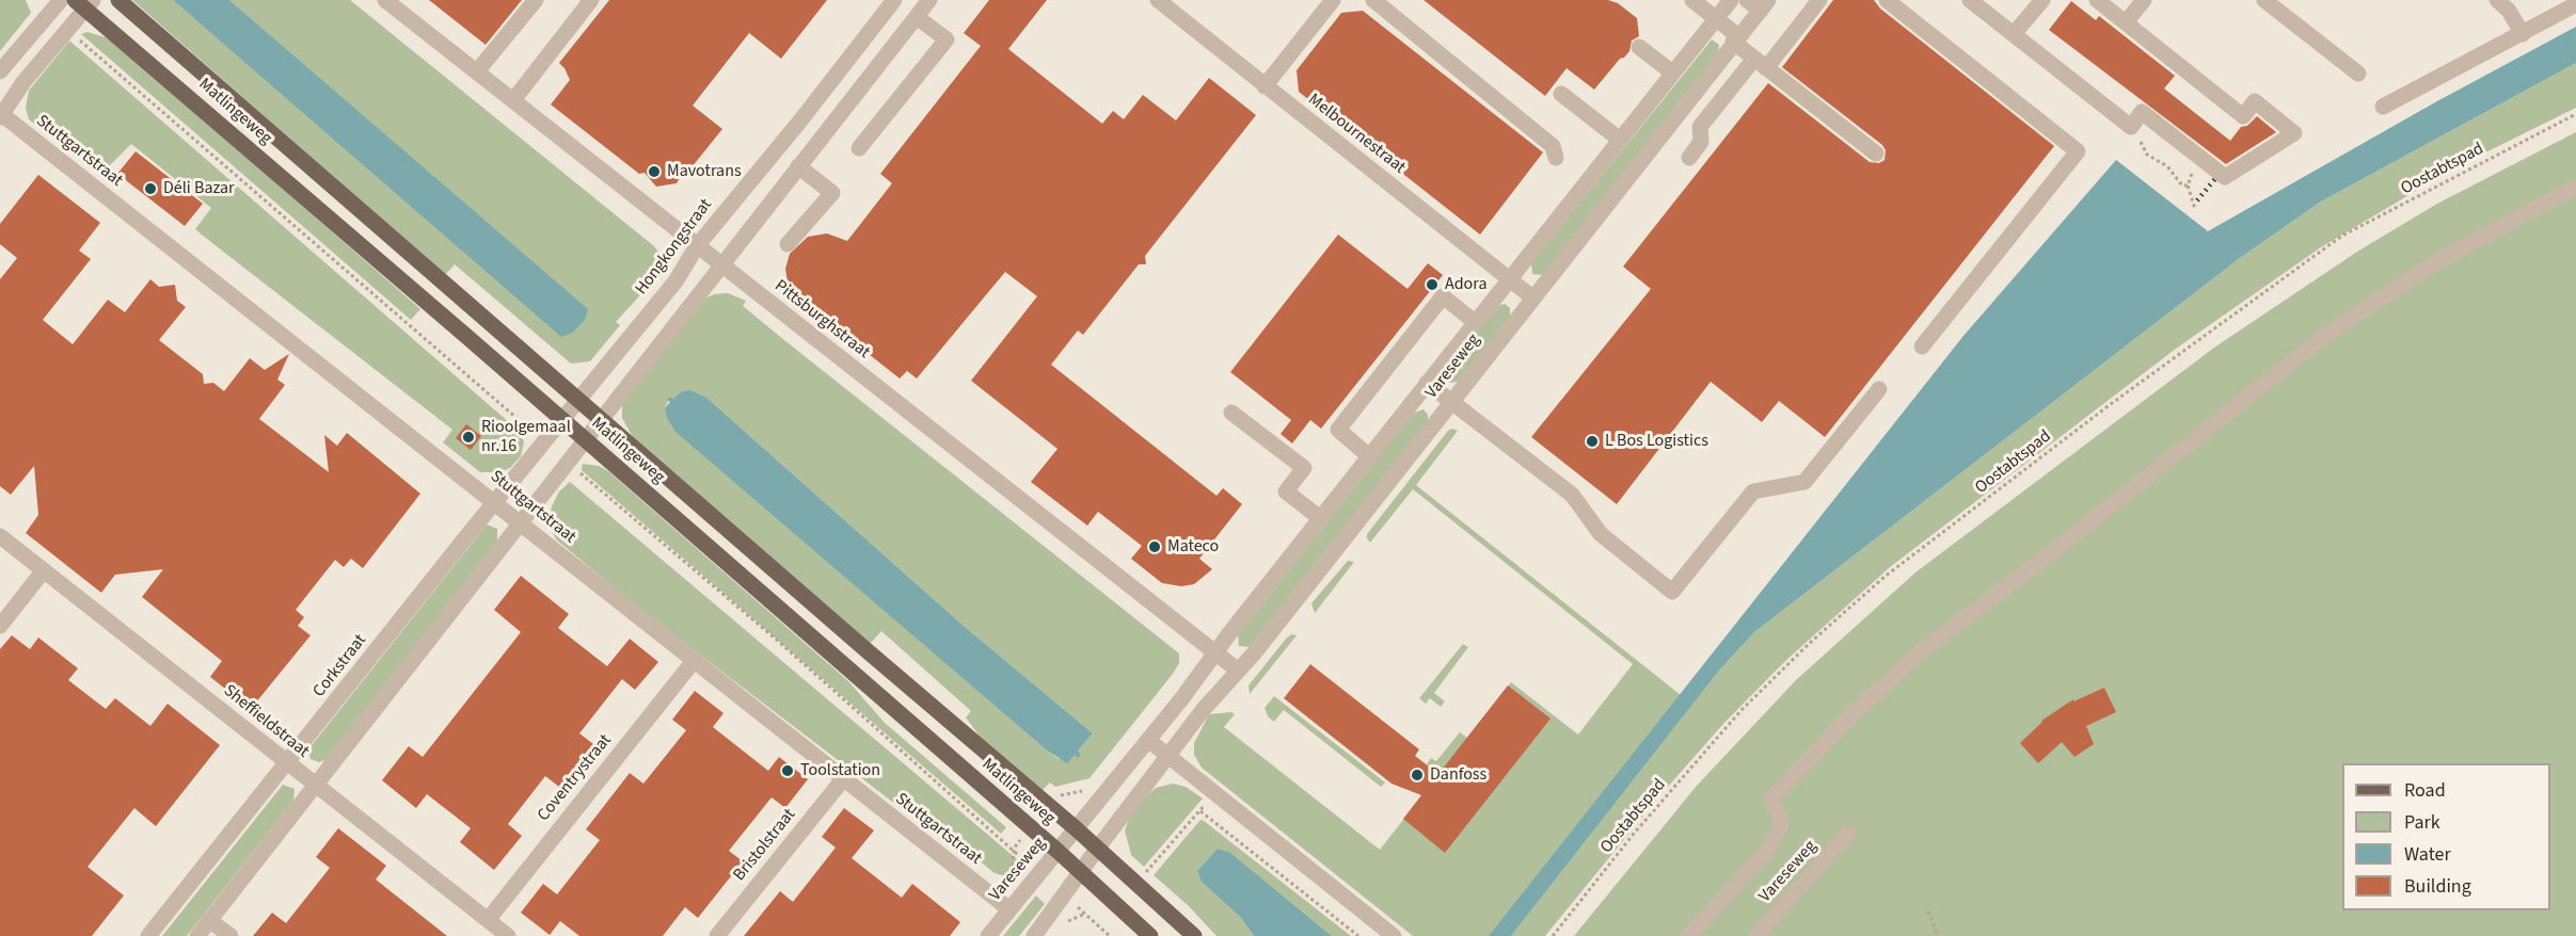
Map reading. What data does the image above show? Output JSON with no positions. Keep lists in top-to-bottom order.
{
  "streets": {
    "main road": ["Matlingeweg"],
    "street": [
      "Melbournestraat",
      "Stuttgartstraat",
      "Hongkongstraat",
      "Pittsburghstraat",
      "Vareseweg",
      "Corkstraat",
      "Sheffieldstraat",
      "Coventrystraat",
      "Bristolstraat"
    ],
    "path": ["Oostabtspad"]
  },
  "crossings": [
    ["Matlingeweg", "Hongkongstraat"],
    ["Matlingeweg", "Vareseweg"],
    ["Matlingeweg", "Corkstraat"],
    ["Melbournestraat", "Vareseweg"],
    ["Stuttgartstraat", "Vareseweg"],
    ["Stuttgartstraat", "Corkstraat"],
    ["Stuttgartstraat", "Coventrystraat"],
    ["Stuttgartstraat", "Bristolstraat"],
    ["Hongkongstraat", "Pittsburghstraat"],
    ["Hongkongstraat", "Corkstraat"],
    ["Pittsburghstraat", "Vareseweg"],
    ["Corkstraat", "Sheffieldstraat"],
    ["Sheffieldstraat", "Coventrystraat"]
  ],
  "places": [
    "Mavotrans",
    "Déli Bazar",
    "Adora",
    "Rioolgemaal nr.16",
    "L Bos Logistics",
    "Mateco",
    "Toolstation",
    "Danfoss"
  ],
  "legend": [
    "Road",
    "Park",
    "Water",
    "Building"
  ]
}
